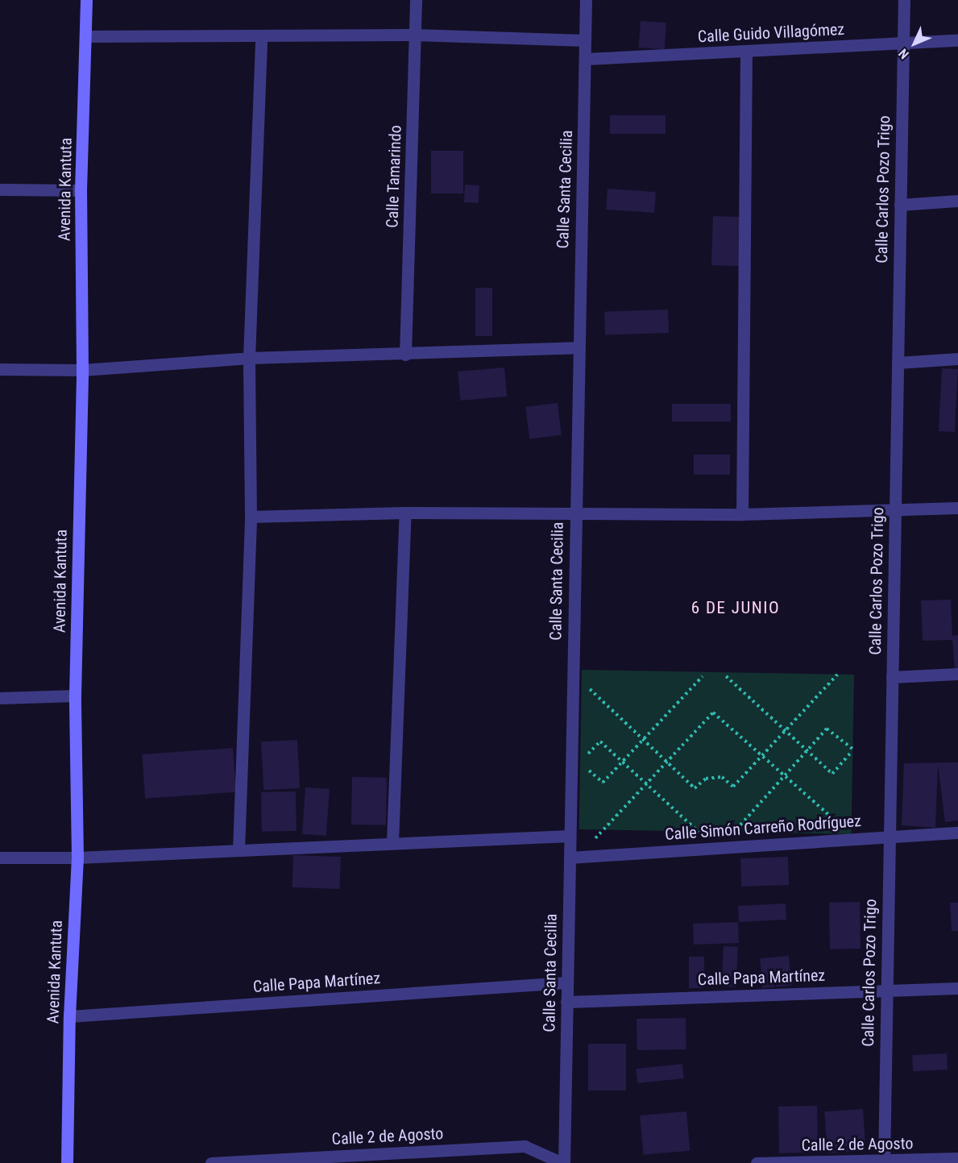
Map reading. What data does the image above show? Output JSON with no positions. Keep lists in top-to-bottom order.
{
  "streets": {
    "street": [
      "Calle Guido Villagómez",
      "Calle Tamarindo",
      "Avenida Kantuta",
      "Calle Santa Cecilia",
      "Calle Carlos Pozo Trigo",
      "Calle Simón Carreño Rodríguez",
      "Calle Papa Martínez",
      "Calle 2 de Agosto"
    ]
  },
  "crossings": [
    ["Calle Guido Villagómez", "Calle Santa Cecilia"],
    ["Calle Guido Villagómez", "Calle Carlos Pozo Trigo"],
    ["Avenida Kantuta", "Calle Papa Martínez"],
    ["Calle Santa Cecilia", "Calle Simón Carreño Rodríguez"],
    ["Calle Santa Cecilia", "Calle Papa Martínez"],
    ["Calle Santa Cecilia", "Calle 2 de Agosto"],
    ["Calle Carlos Pozo Trigo", "Calle Simón Carreño Rodríguez"],
    ["Calle Carlos Pozo Trigo", "Calle Papa Martínez"],
    ["Calle Carlos Pozo Trigo", "Calle 2 de Agosto"]
  ],
  "districts": ["6 DE JUNIO"],
  "north": "bottom left"
}
